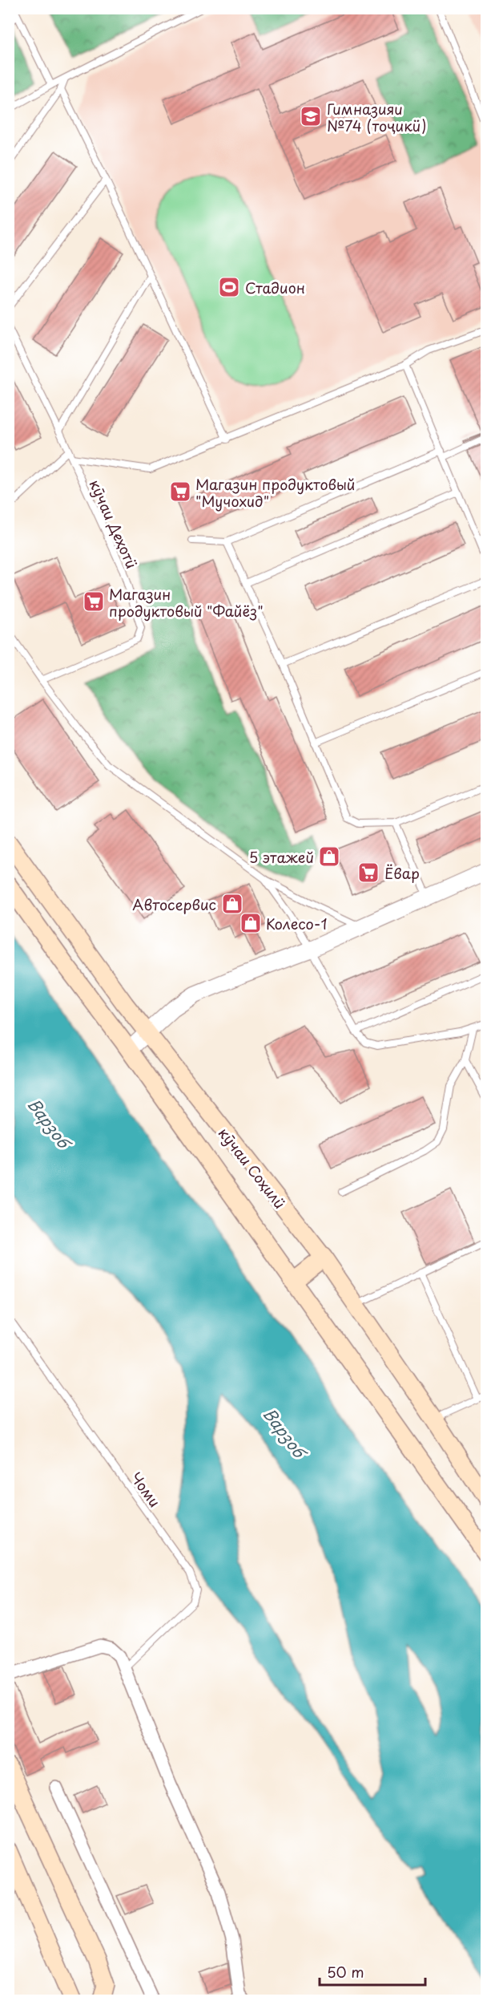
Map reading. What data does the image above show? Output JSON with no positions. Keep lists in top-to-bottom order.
{
  "streets": {
    "main road": ["кӯчаи Соҳилӣ"],
    "lane": ["кӯчаи Деҳотӣ", "Чоми"]
  },
  "water": ["Варзоб"],
  "places": {
    "school or university": ["Гимназияи №74 (тоҷикӣ)"],
    "sports": ["Стадион"],
    "supermarket": ["Магазин продуктовый \"Мучохид\"", "Магазин продуктовый \"Файёз\"", "Ёвар"],
    "shop": ["5 этажей", "Автосервис", "Колесо-1"]
  },
  "scale_bar": "50 m"
}
